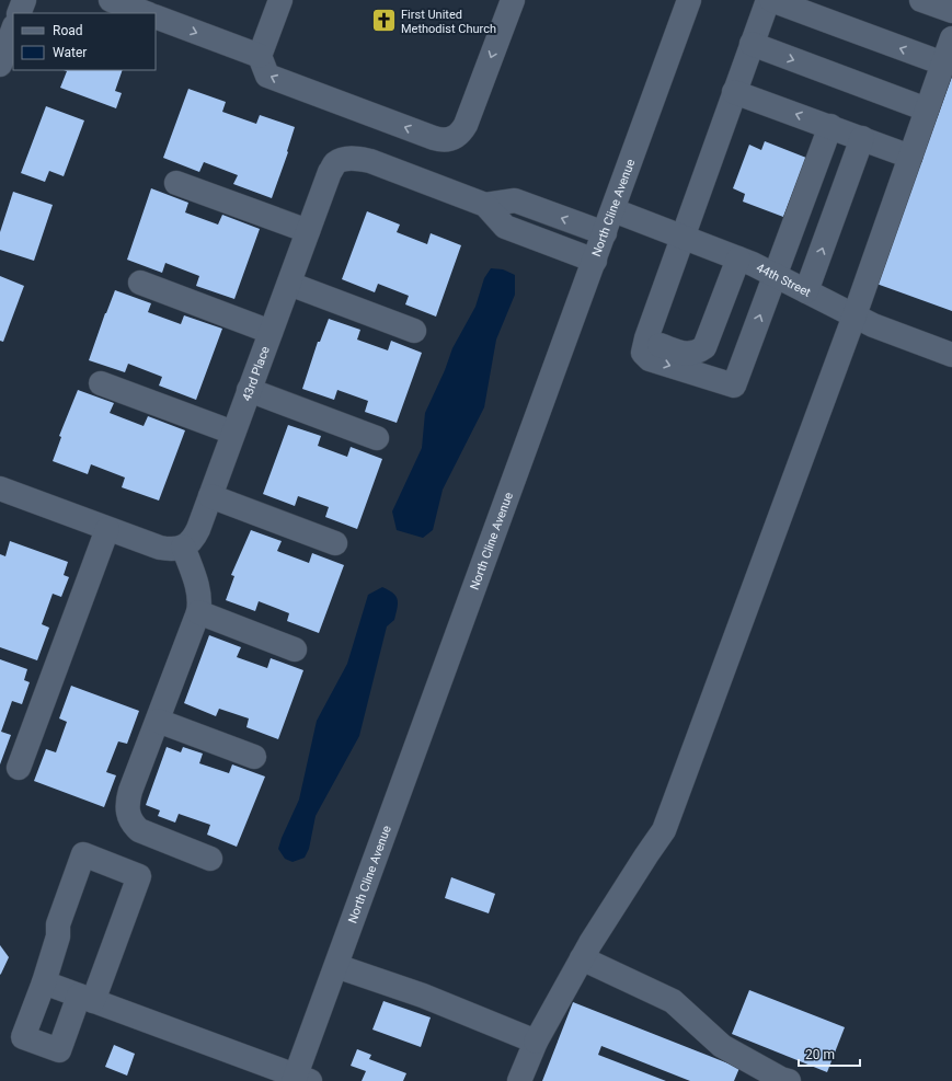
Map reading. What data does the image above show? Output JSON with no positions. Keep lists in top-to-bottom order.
{
  "streets": {
    "street": ["North Cline Avenue", "44th Street", "43rd Place"]
  },
  "crossings": [
    ["North Cline Avenue", "44th Street"],
    ["North Cline Avenue", "43rd Place"]
  ],
  "places": {
    "church": ["First United Methodist Church"]
  },
  "legend": ["Road", "Water"],
  "scale_bar": "20 m"
}
